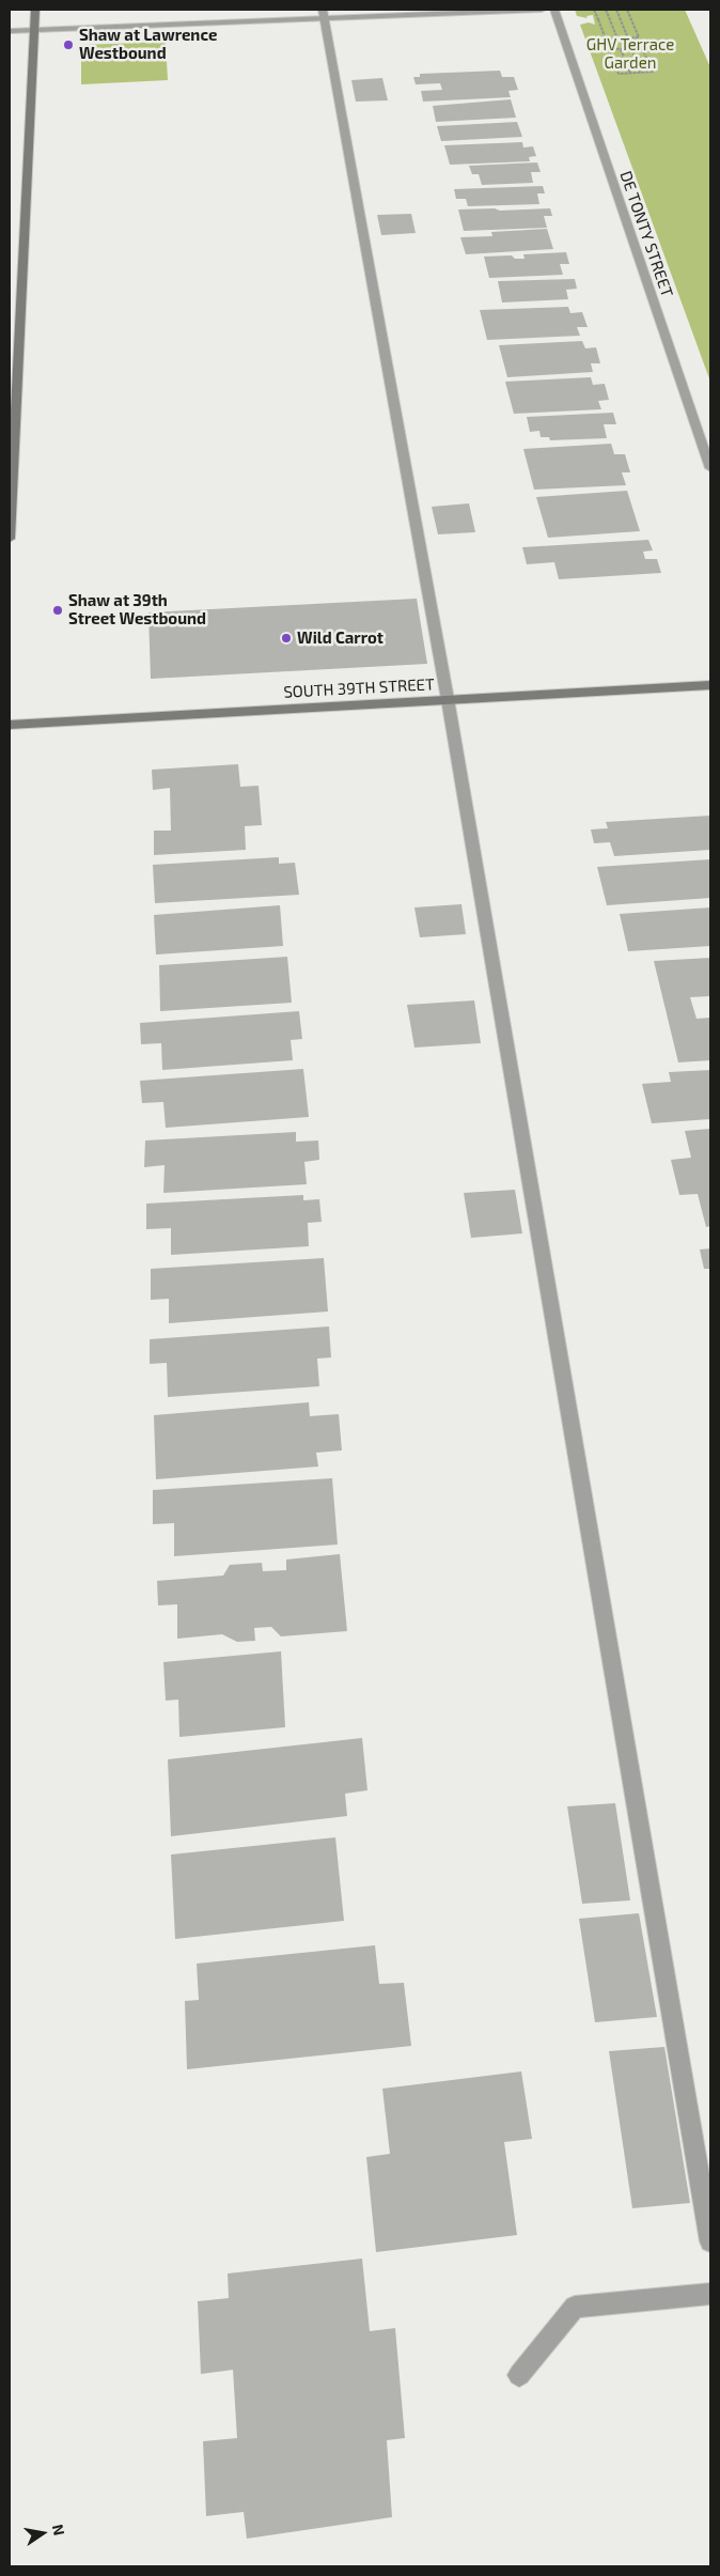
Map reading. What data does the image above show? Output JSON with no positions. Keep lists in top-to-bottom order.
{
  "streets": {
    "street": ["DE TONTY STREET", "SOUTH 39TH STREET"]
  },
  "parks": ["GHV Terrace Garden"],
  "places": ["Shaw at Lawrence Westbound", "Shaw at 39th Street Westbound", "Wild Carrot"],
  "north": "right"
}
